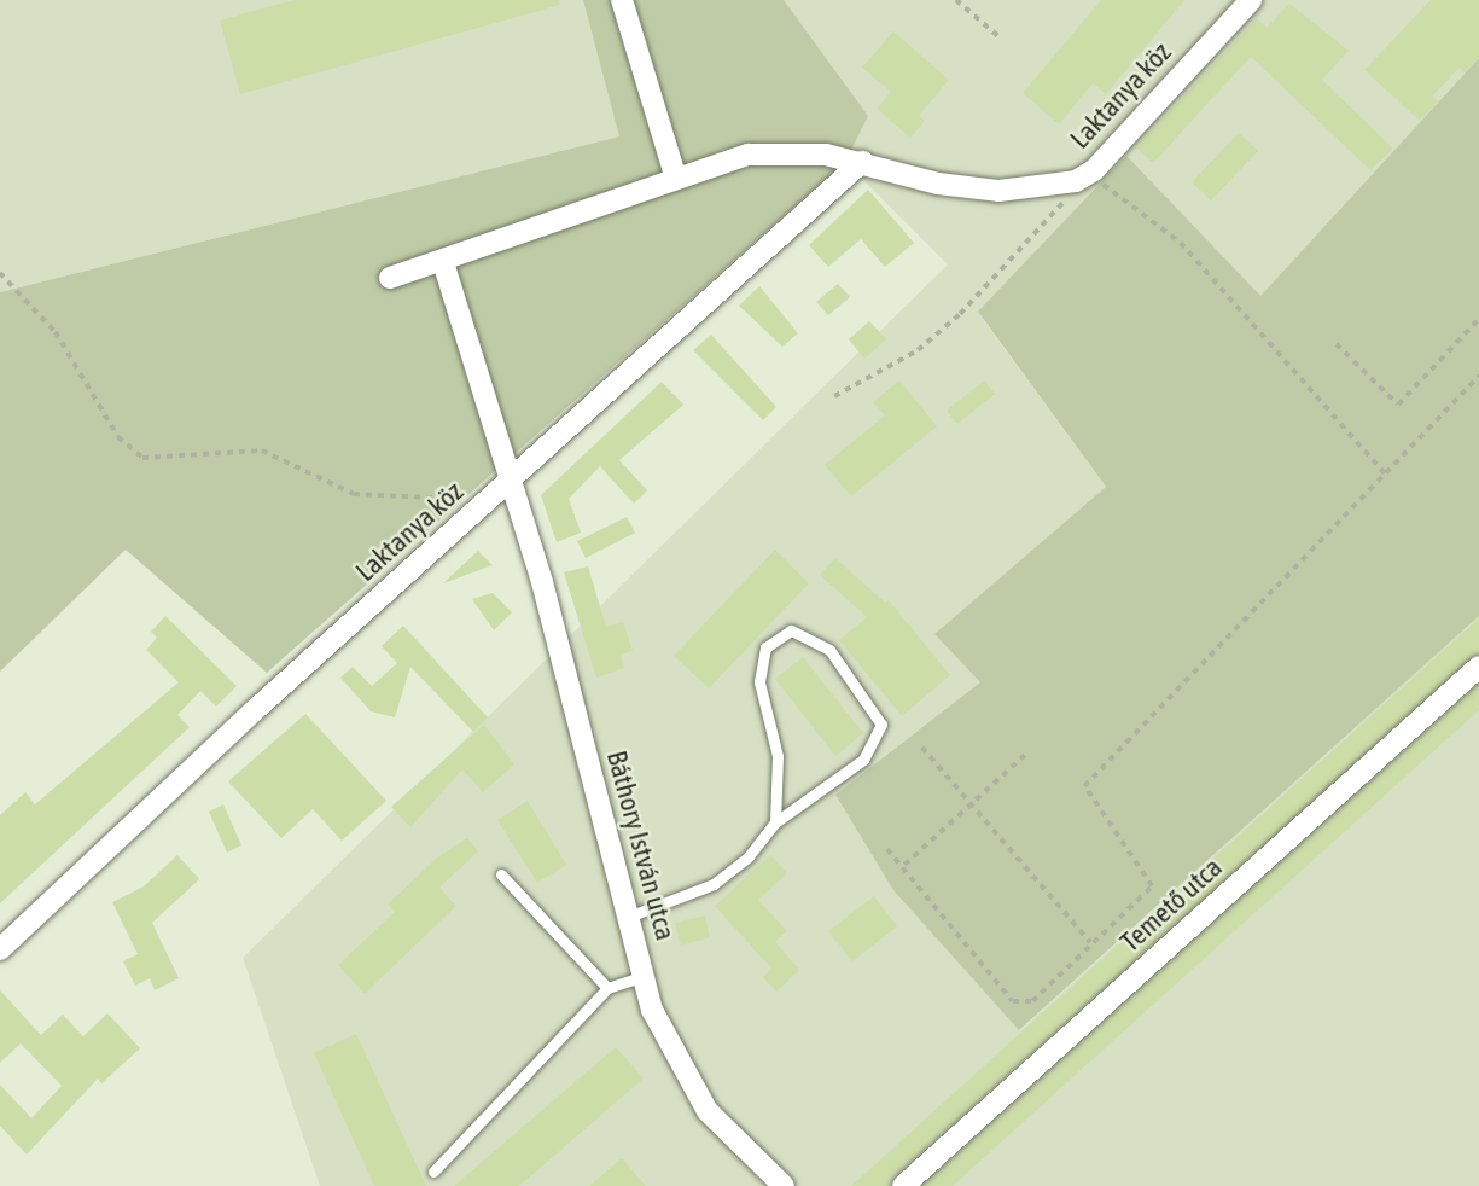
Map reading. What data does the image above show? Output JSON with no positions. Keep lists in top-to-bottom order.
{
  "streets": {
    "street": ["Laktanya köz", "Báthory István utca", "Temető utca"]
  },
  "crossings": [
    ["Laktanya köz", "Báthory István utca"]
  ]
}
